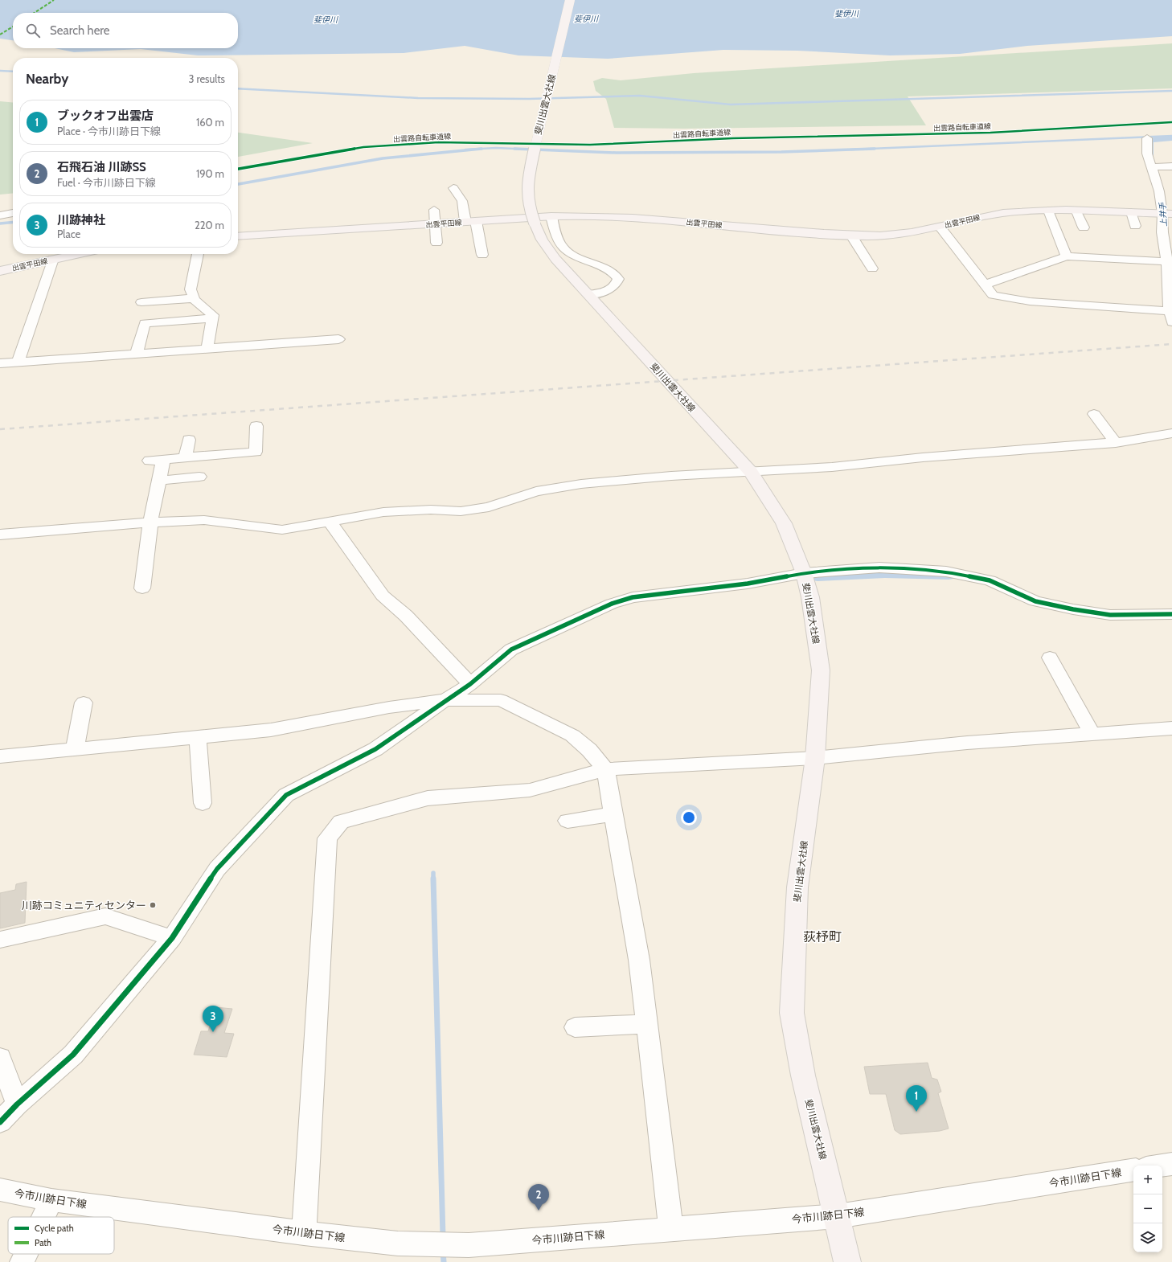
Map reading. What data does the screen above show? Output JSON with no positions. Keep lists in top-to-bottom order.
{
  "streets": {
    "main road": ["斐川出雲大社線", "出雲平田線"],
    "street": ["今市川跡日下線"],
    "cycle path": ["出雲路自転車道線"]
  },
  "crossings": [
    ["斐川出雲大社線", "今市川跡日下線"]
  ],
  "districts": ["荻杼町"],
  "water": ["斐伊川", "上井手"],
  "places": ["川跡コミュニティセンター"],
  "legend": ["Cycle path", "Path"],
  "page": {
    "search": "Search here",
    "heading": ["Nearby", "3 results"],
    "list": [
      {
        "mark": "1",
        "name": "ブックオフ出雲店",
        "note": "Place · 今市川跡日下線",
        "value": "160 m"
      },
      {
        "mark": "2",
        "name": "石飛石油 川跡SS",
        "note": "Fuel · 今市川跡日下線",
        "value": "190 m"
      },
      {
        "mark": "3",
        "name": "川跡神社",
        "note": "Place",
        "value": "220 m"
      }
    ],
    "pins": ["3", "1", "2"],
    "map_buttons": ["+", "−"]
  }
}
